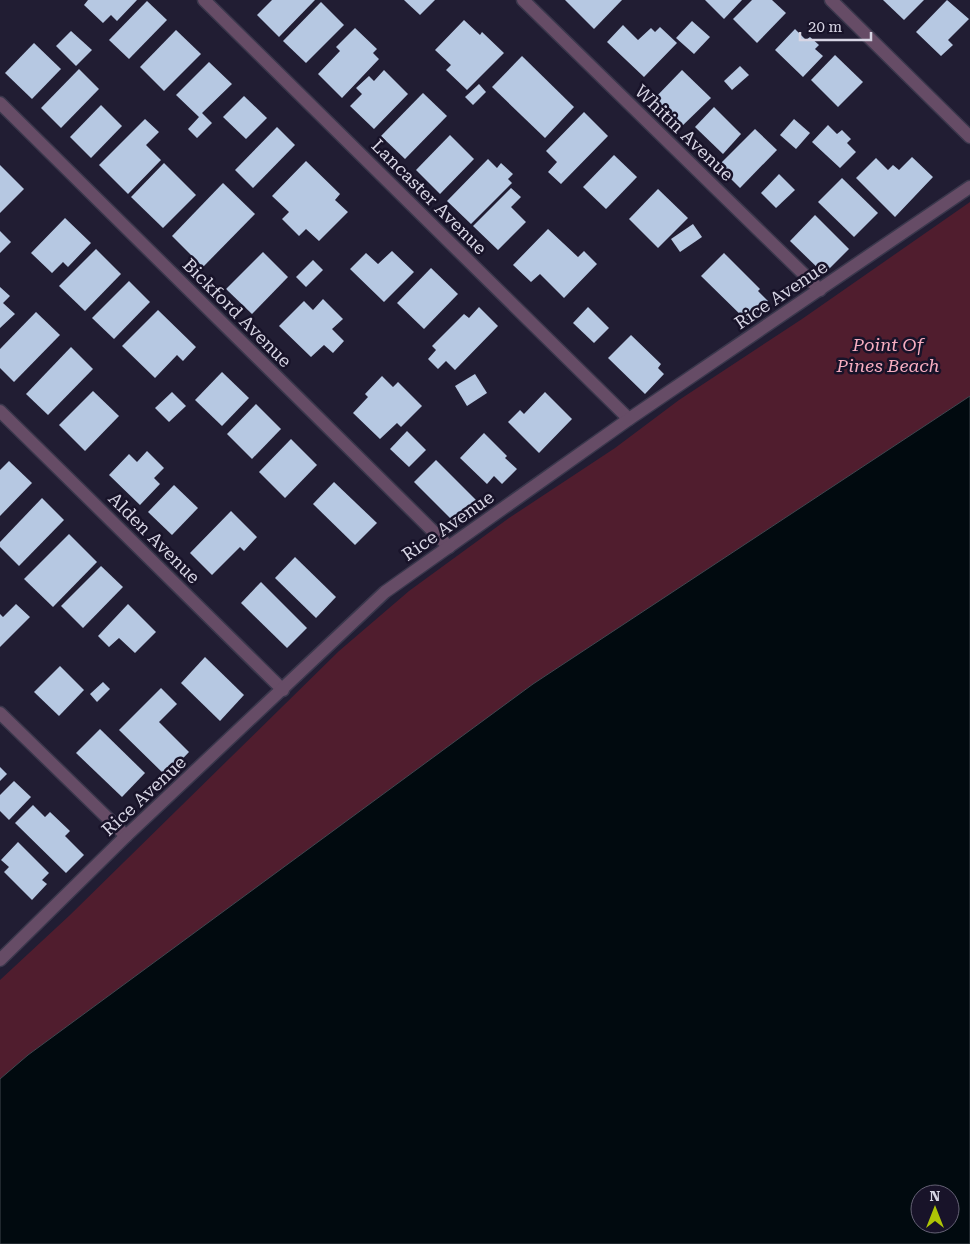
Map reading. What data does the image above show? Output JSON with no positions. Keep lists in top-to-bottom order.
{
  "streets": {
    "street": [
      "Whitin Avenue",
      "Lancaster Avenue",
      "Rice Avenue",
      "Bickford Avenue",
      "Alden Avenue"
    ]
  },
  "crossings": [
    ["Whitin Avenue", "Rice Avenue"],
    ["Lancaster Avenue", "Rice Avenue"],
    ["Rice Avenue", "Bickford Avenue"],
    ["Rice Avenue", "Alden Avenue"]
  ],
  "parks": ["Point Of Pines Beach"],
  "scale_bar": "20 m",
  "north": "top"
}
